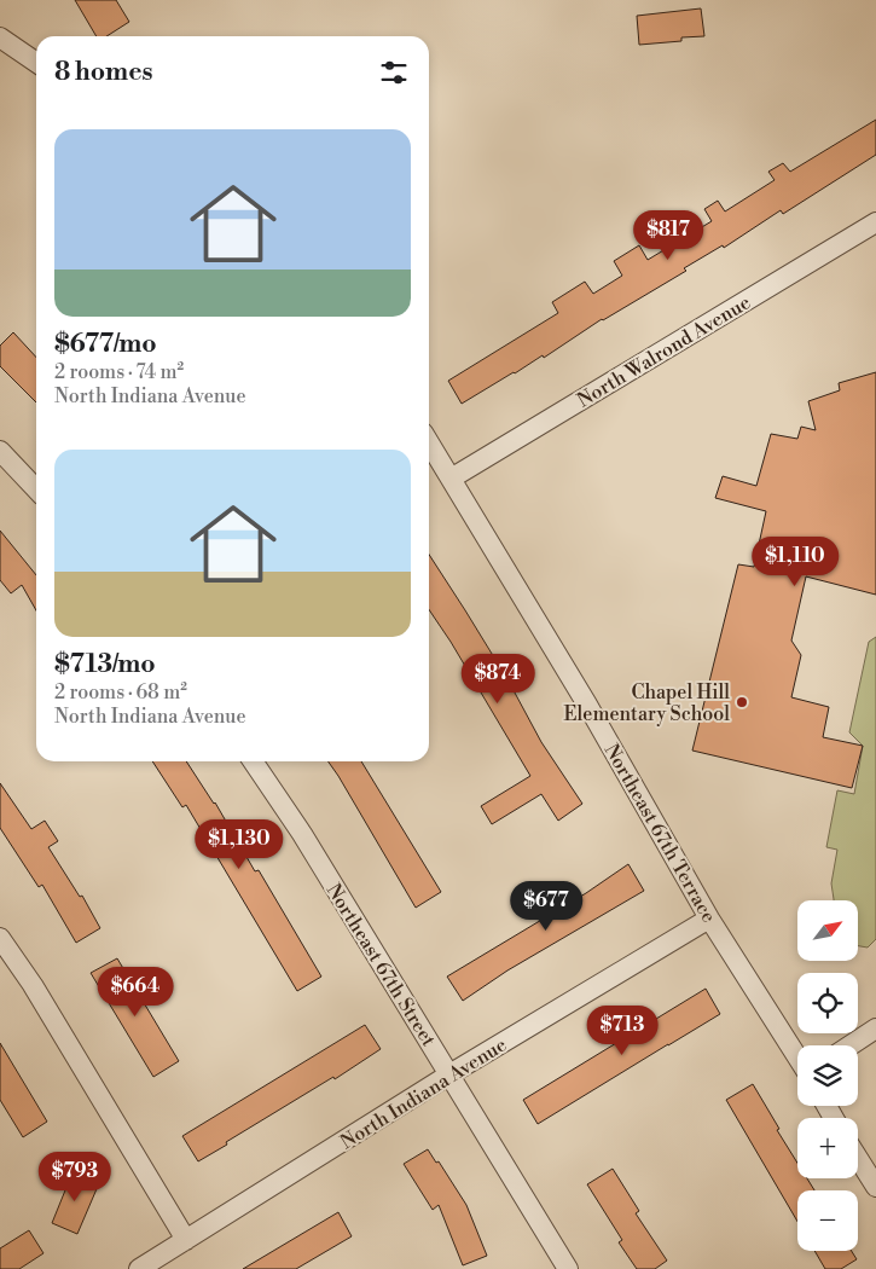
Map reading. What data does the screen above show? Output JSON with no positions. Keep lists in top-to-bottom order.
{
  "streets": {
    "street": [
      "North Walrond Avenue",
      "Northeast 67th Terrace",
      "Northeast 67th Street",
      "North Indiana Avenue"
    ]
  },
  "crossings": [
    ["North Walrond Avenue", "Northeast 67th Terrace"],
    ["Northeast 67th Terrace", "North Indiana Avenue"],
    ["Northeast 67th Street", "North Indiana Avenue"]
  ],
  "places": ["Chapel Hill Elementary School"],
  "north": "top right",
  "page": {
    "heading": "8 homes",
    "list": [
      {
        "name": "$677/mo",
        "note": "2 rooms · 74 m² · North Indiana Avenue"
      },
      {
        "name": "$713/mo",
        "note": "2 rooms · 68 m² · North Indiana Avenue"
      }
    ],
    "price": [
      "$817",
      "$1,110",
      "$874",
      "$1,130",
      "$677",
      "$664",
      "$713",
      "$793"
    ],
    "map_buttons": ["+", "−"]
  }
}
